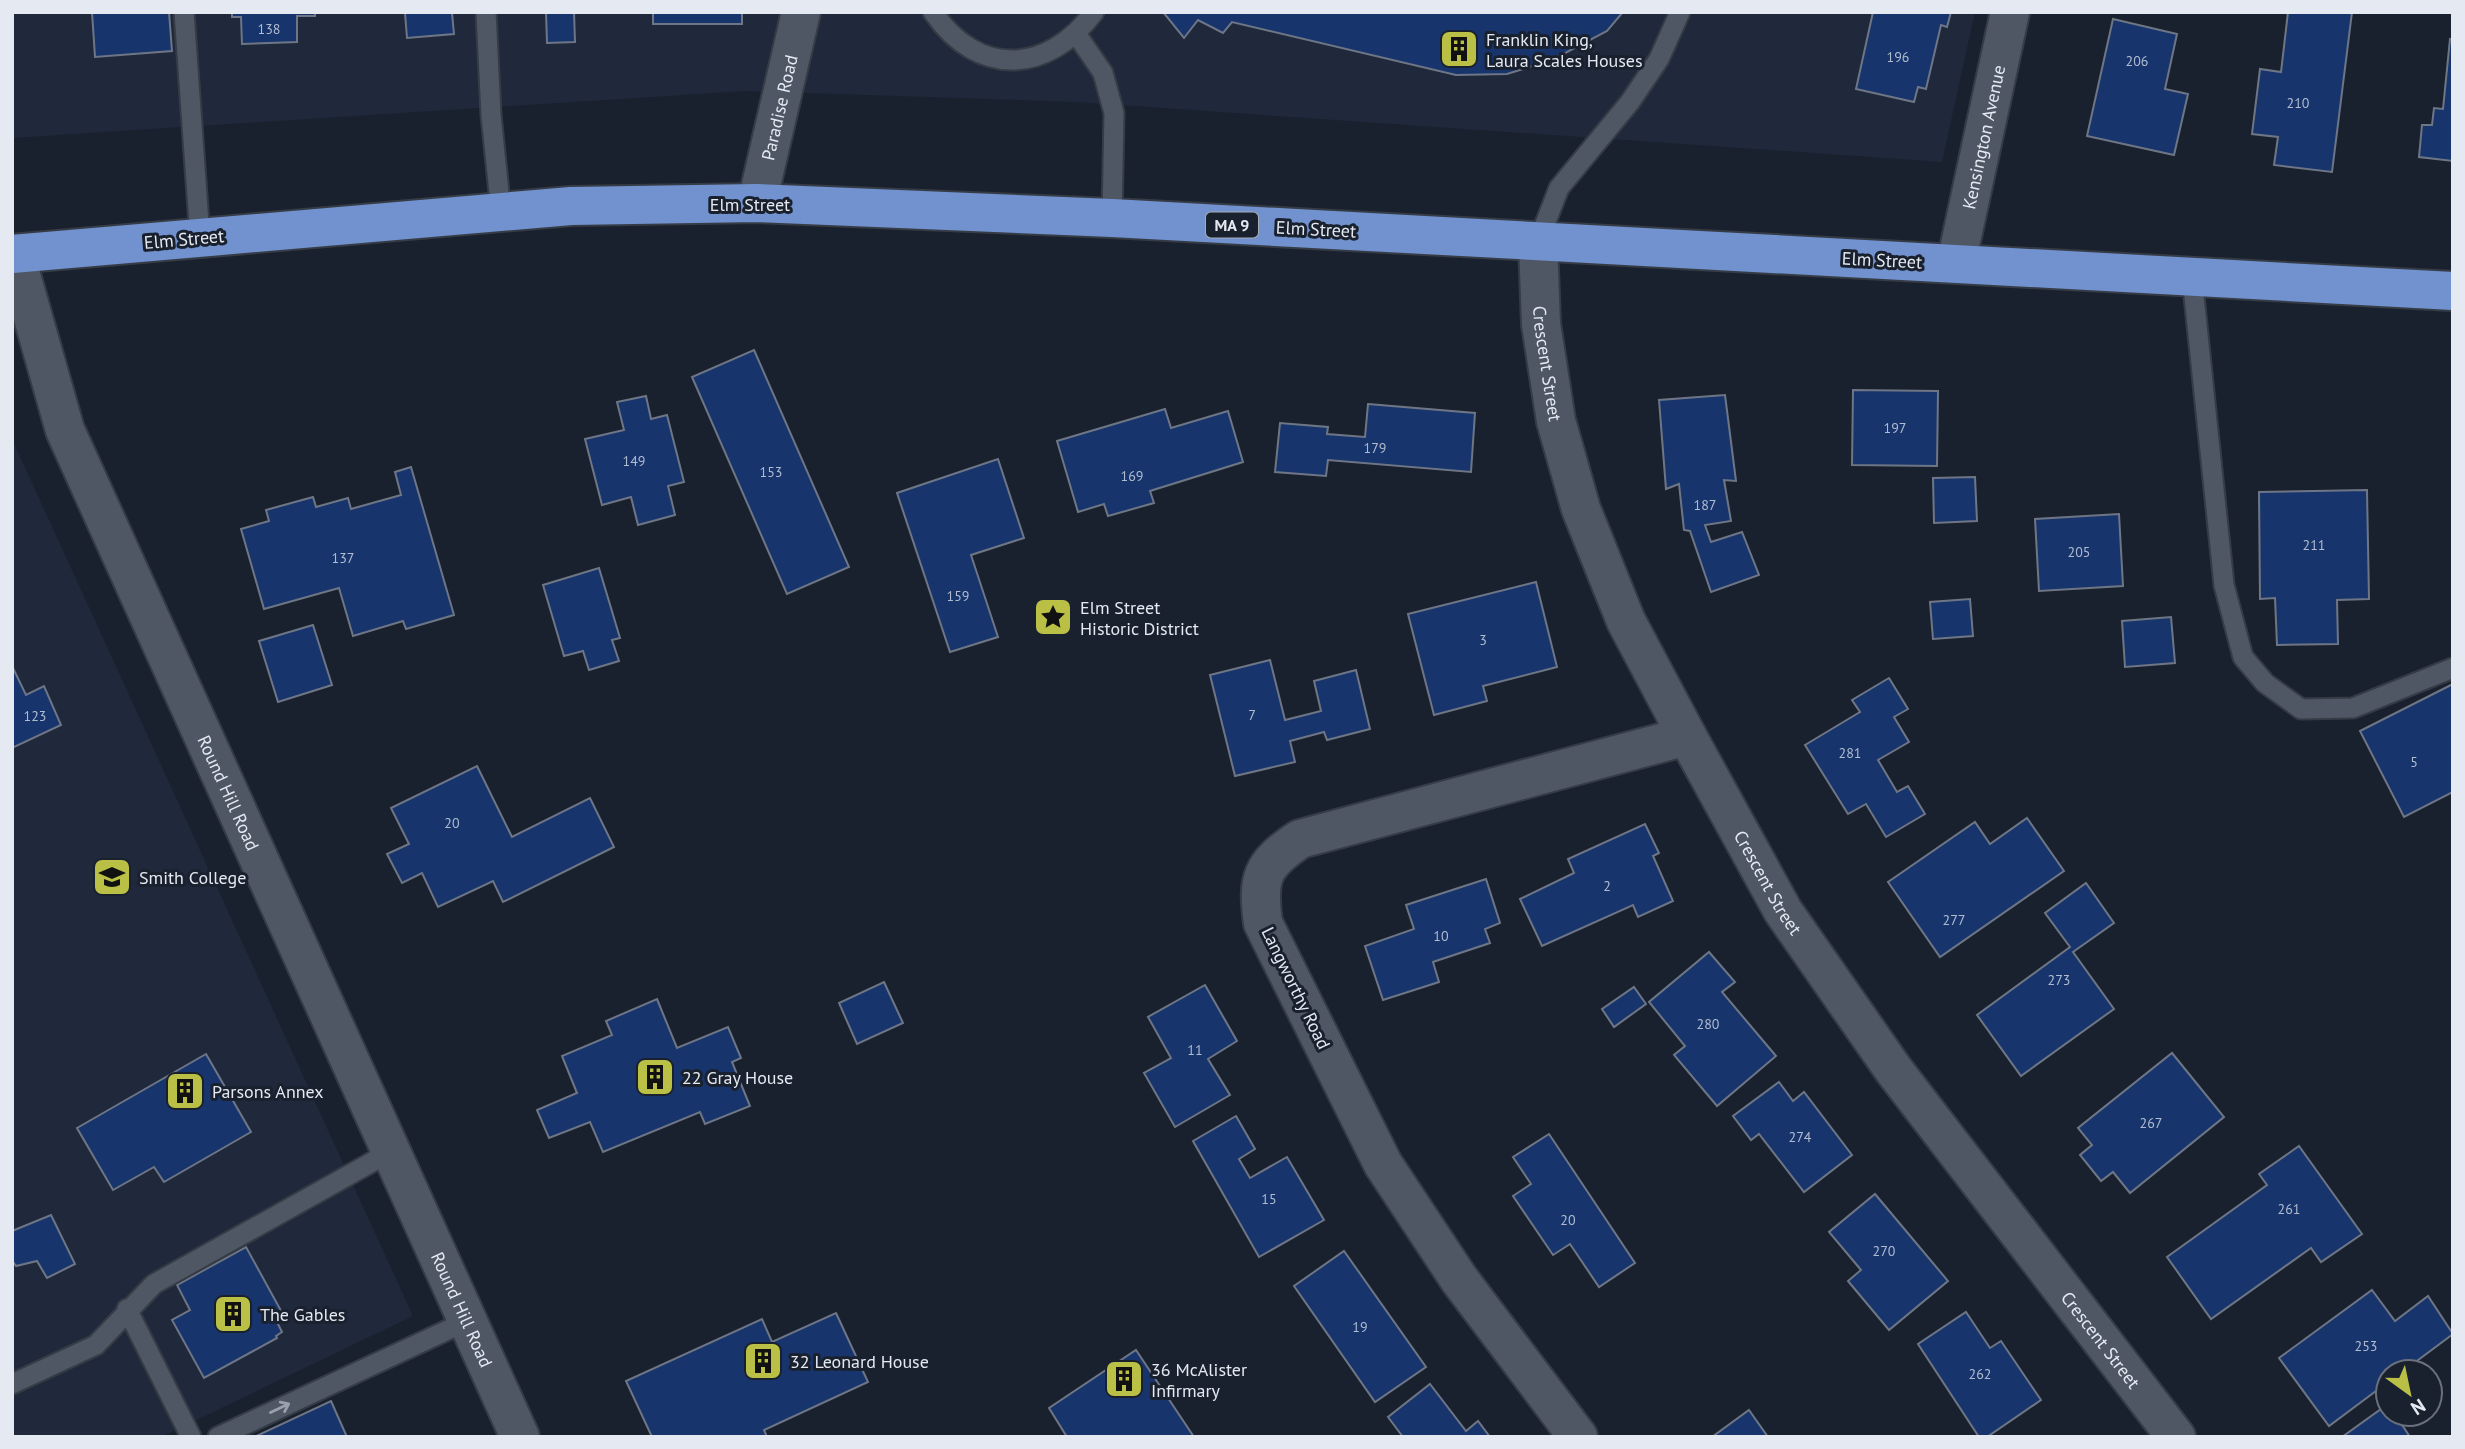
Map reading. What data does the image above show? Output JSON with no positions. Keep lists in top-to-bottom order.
{
  "streets": {
    "highway": ["Elm Street", "MA 9"],
    "street": [
      "Paradise Road",
      "Kensington Avenue",
      "Crescent Street",
      "Round Hill Road",
      "Langworthy Road"
    ]
  },
  "crossings": [
    ["Paradise Road", "Elm Street"],
    ["Kensington Avenue", "Elm Street"],
    ["Elm Street", "Crescent Street"],
    ["Elm Street", "Round Hill Road"],
    ["Crescent Street", "Langworthy Road"]
  ],
  "places": {
    "building": [
      "Franklin King, Laura Scales Houses",
      "22 Gray House",
      "Parsons Annex",
      "The Gables",
      "32 Leonard House",
      "36 McAlister Infirmary"
    ],
    "place": ["Elm Street Historic District"],
    "school or university": ["Smith College"]
  },
  "house_numbers": [
    "138",
    "196",
    "206",
    "210",
    "197",
    "179",
    "149",
    "153",
    "169",
    "187",
    "211",
    "205",
    "137",
    "159",
    "3",
    "7",
    "123",
    "281",
    "5",
    "20",
    "2",
    "277",
    "10",
    "273",
    "280",
    "11",
    "267",
    "274",
    "15",
    "261",
    "20",
    "270",
    "19",
    "253",
    "262"
  ],
  "north": "bottom right"
}
